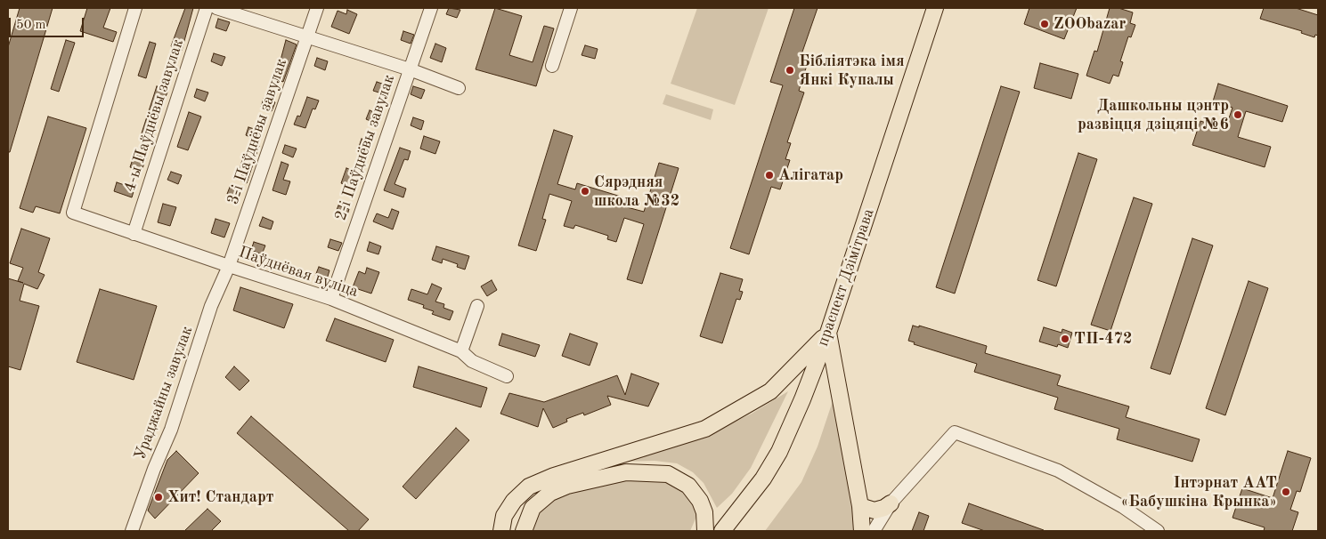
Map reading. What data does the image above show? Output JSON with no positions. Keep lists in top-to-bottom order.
{
  "streets": {
    "main road": ["праспект Дзімітрава"],
    "street": [
      "4-ы Паўднёвы завулак",
      "3-і Паўднёвы завулак",
      "2-і Паўднёвы завулак",
      "Паўднёвая вуліца",
      "Ураджайны завулак"
    ]
  },
  "crossings": [
    ["4-ы Паўднёвы завулак", "Паўднёвая вуліца"],
    ["3-і Паўднёвы завулак", "Паўднёвая вуліца"],
    ["3-і Паўднёвы завулак", "Ураджайны завулак"],
    ["2-і Паўднёвы завулак", "Паўднёвая вуліца"],
    ["Паўднёвая вуліца", "Ураджайны завулак"]
  ],
  "places": [
    "ZOObazar",
    "Бібліятэка імя Янкі Купалы",
    "Дашкольны цэнтр развіцця дзіцяці №6",
    "Алігатар",
    "Сярэдняя школа №32",
    "ТП-472",
    "Інтэрнат ААТ «Бабушкіна Крынка»",
    "Хит! Стандарт"
  ],
  "scale_bar": "50 m"
}
